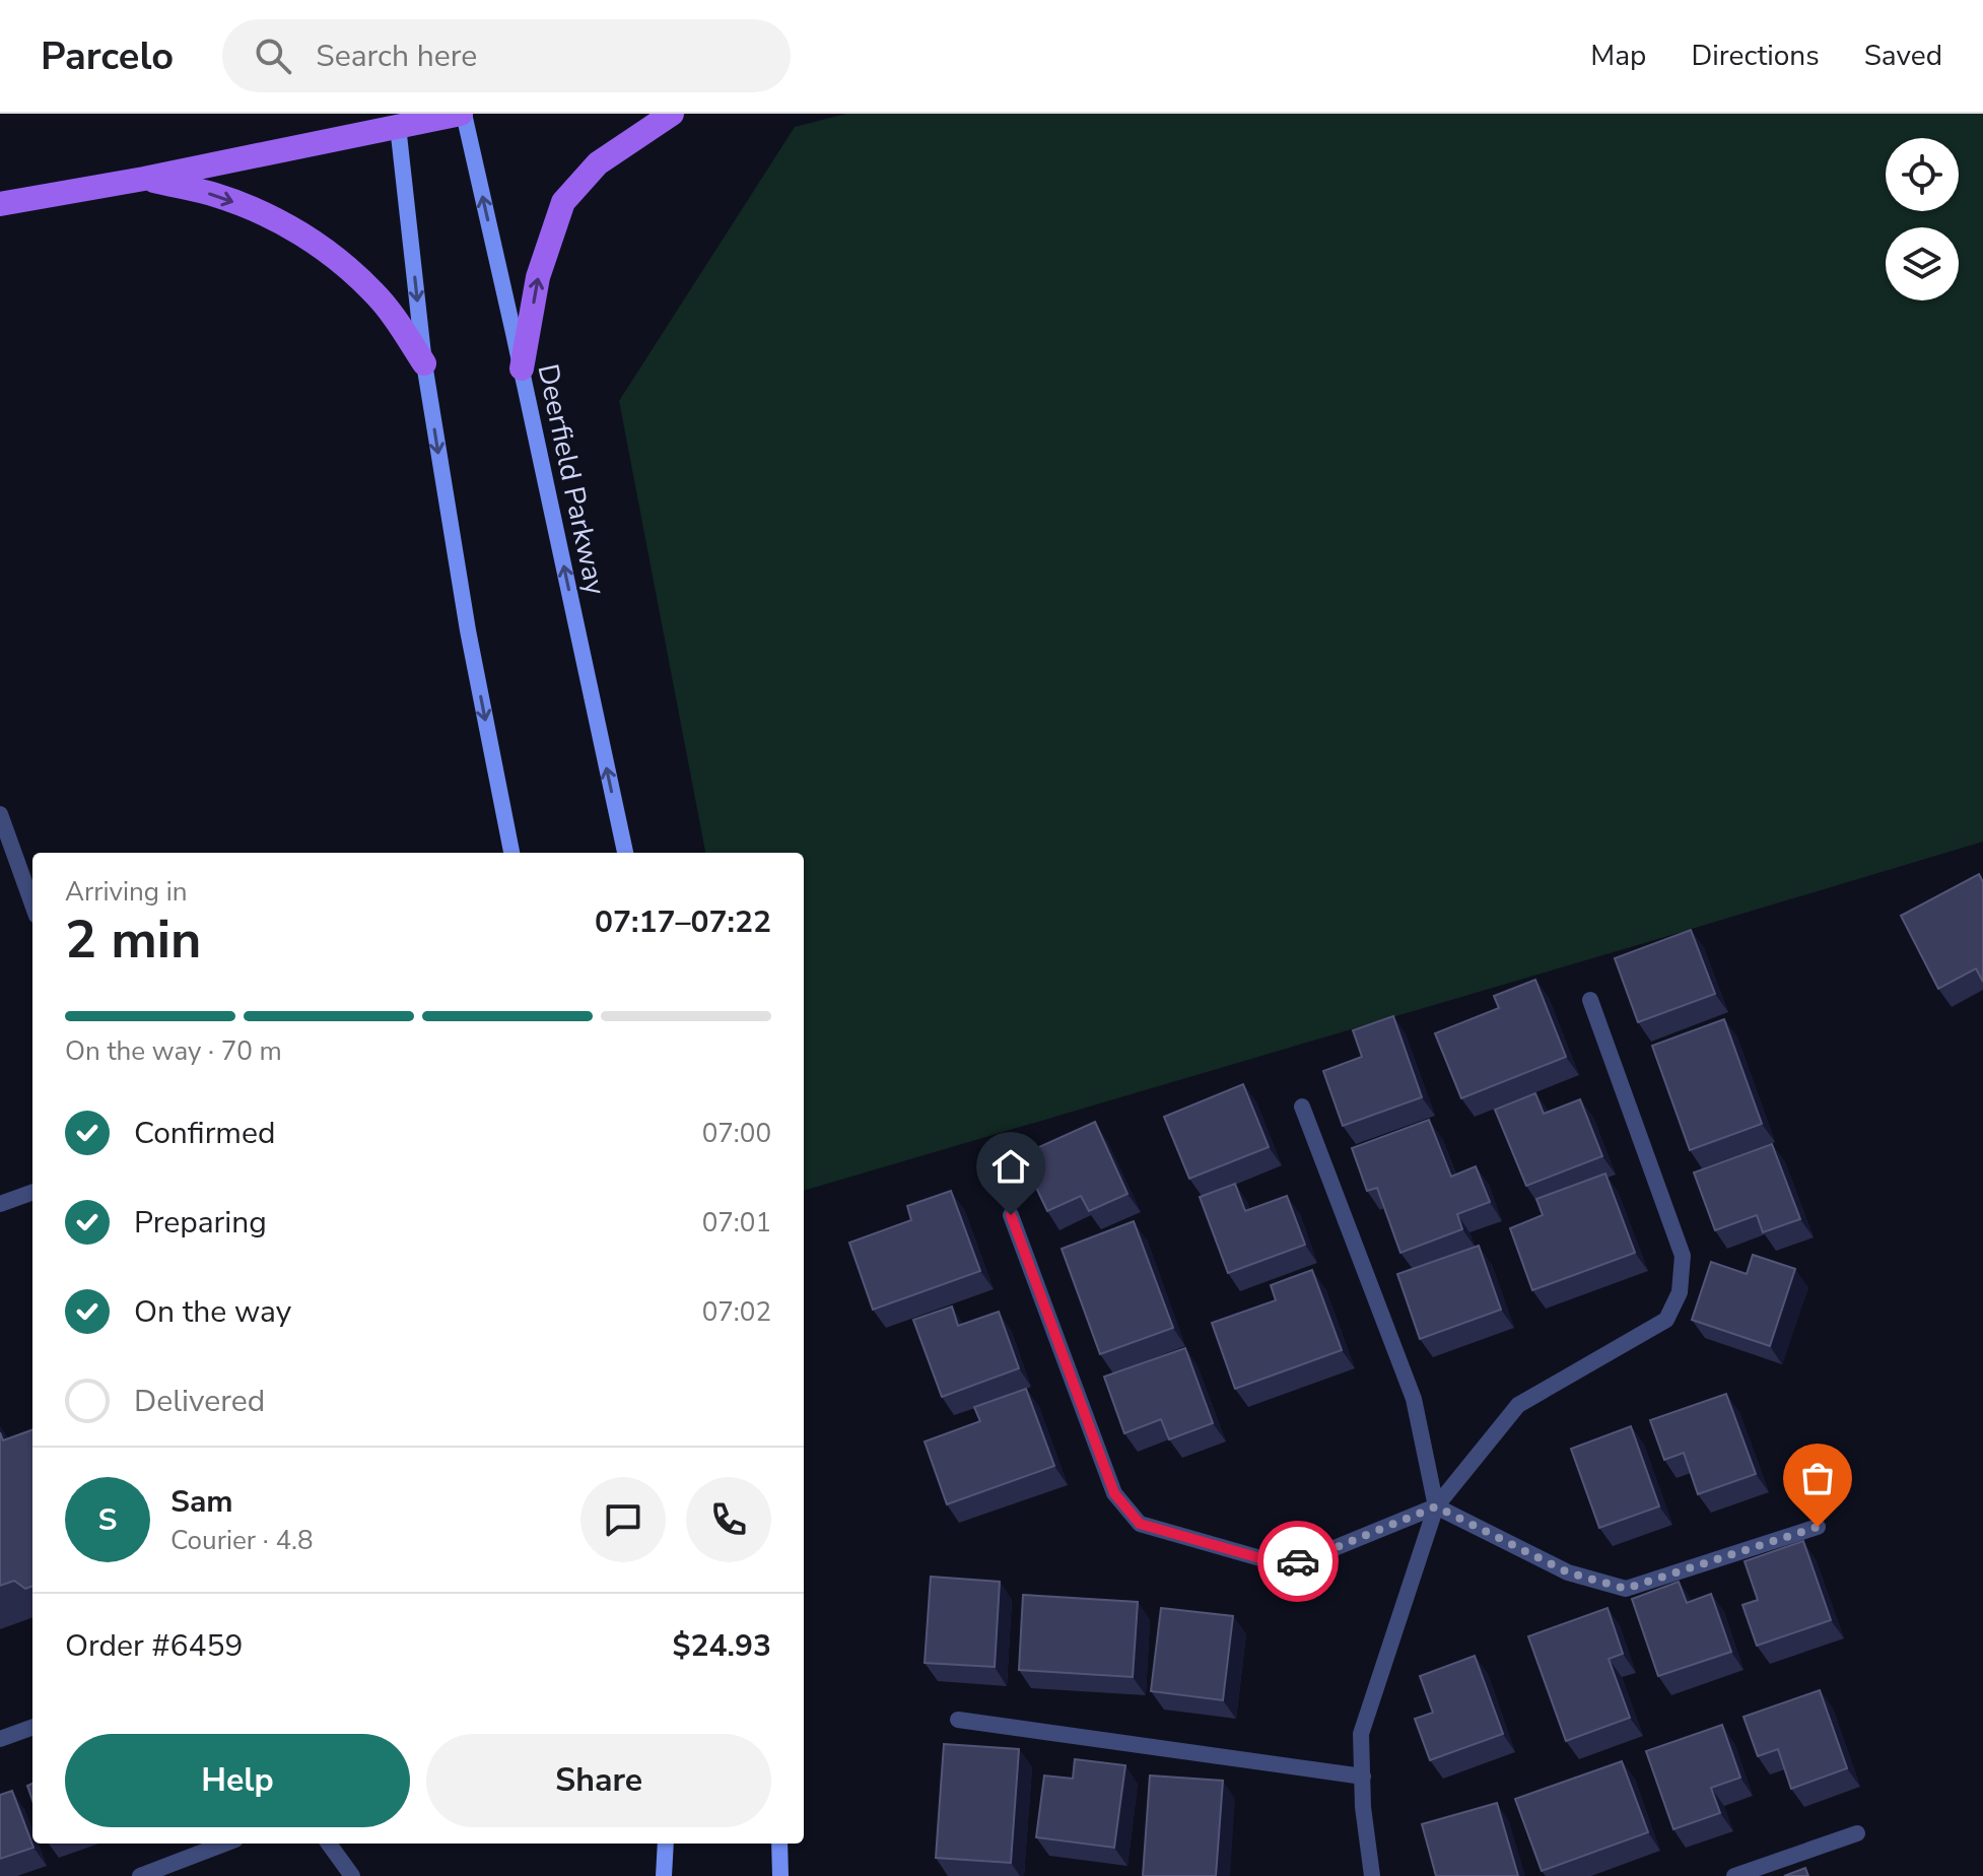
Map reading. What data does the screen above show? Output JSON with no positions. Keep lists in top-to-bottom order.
{
  "streets": {
    "main road": ["Deerfield Parkway"]
  },
  "page": {
    "header": "Parcelo",
    "search": "Search here",
    "nav": ["Map", "Directions", "Saved"],
    "heading": ["2 min", "Arriving in", "07:17–07:22"],
    "panel": [
      "Sam",
      "Courier · 4.8",
      "Order #6459",
      "$24.93"
    ],
    "bar": "On the way · 70 m",
    "list": [
      ["Confirmed", "07:00"],
      ["Preparing", "07:01"],
      ["On the way", "07:02"],
      "Delivered"
    ],
    "round": "S",
    "buttons": ["Help", "Share"]
  }
}
